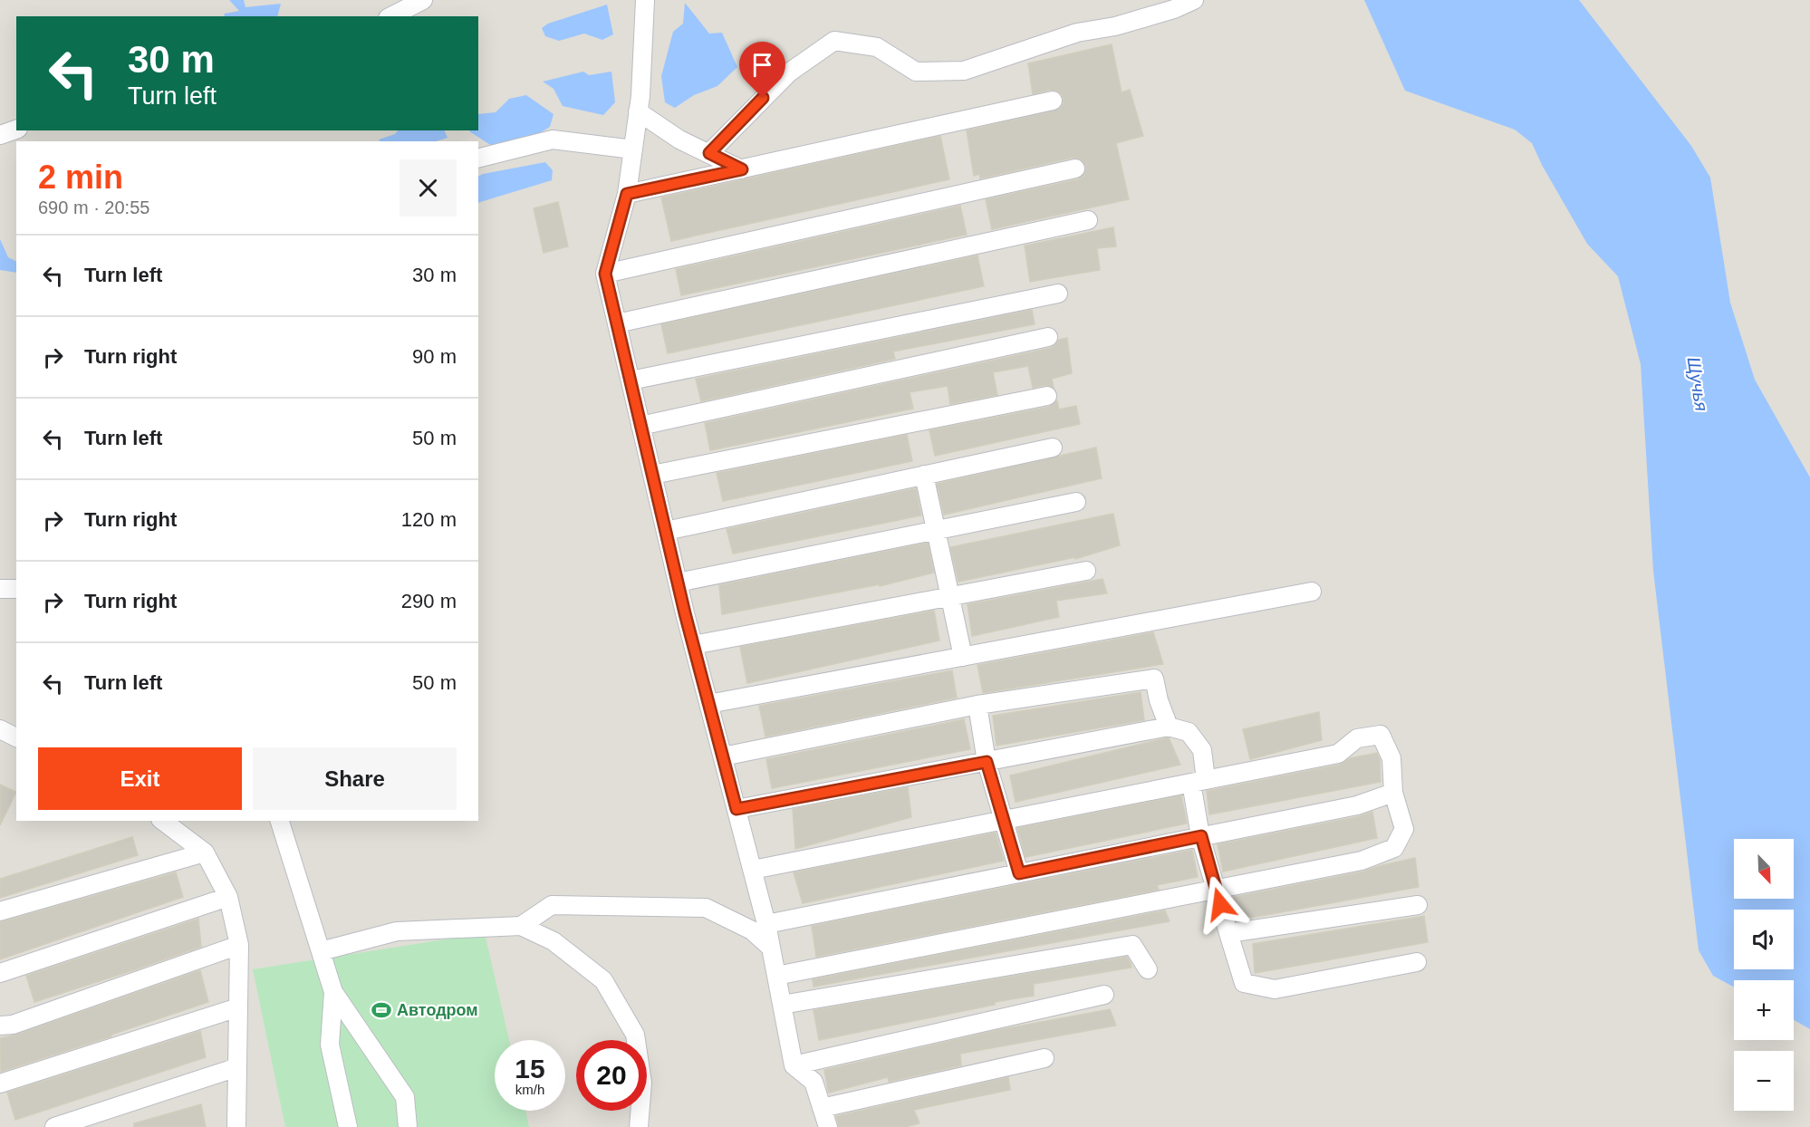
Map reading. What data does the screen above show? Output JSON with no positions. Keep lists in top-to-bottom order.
{
  "water": ["Щучья"],
  "places": {
    "sports": ["Автодром"]
  },
  "north": "bottom right",
  "page": {
    "turn": ["30 m", "Turn left"],
    "heading": ["2 min", "690 m · 20:55"],
    "list": [
      {
        "name": "Turn left",
        "value": "30 m"
      },
      {
        "name": "Turn right",
        "value": "90 m"
      },
      {
        "name": "Turn left",
        "value": "50 m"
      },
      {
        "name": "Turn right",
        "value": "120 m"
      },
      {
        "name": "Turn right",
        "value": "290 m"
      },
      {
        "name": "Turn left",
        "value": "50 m"
      }
    ],
    "buttons": ["Exit", "Share"],
    "map_buttons": ["+", "−"],
    "speed": "15 km/h",
    "limit": "20"
  }
}
